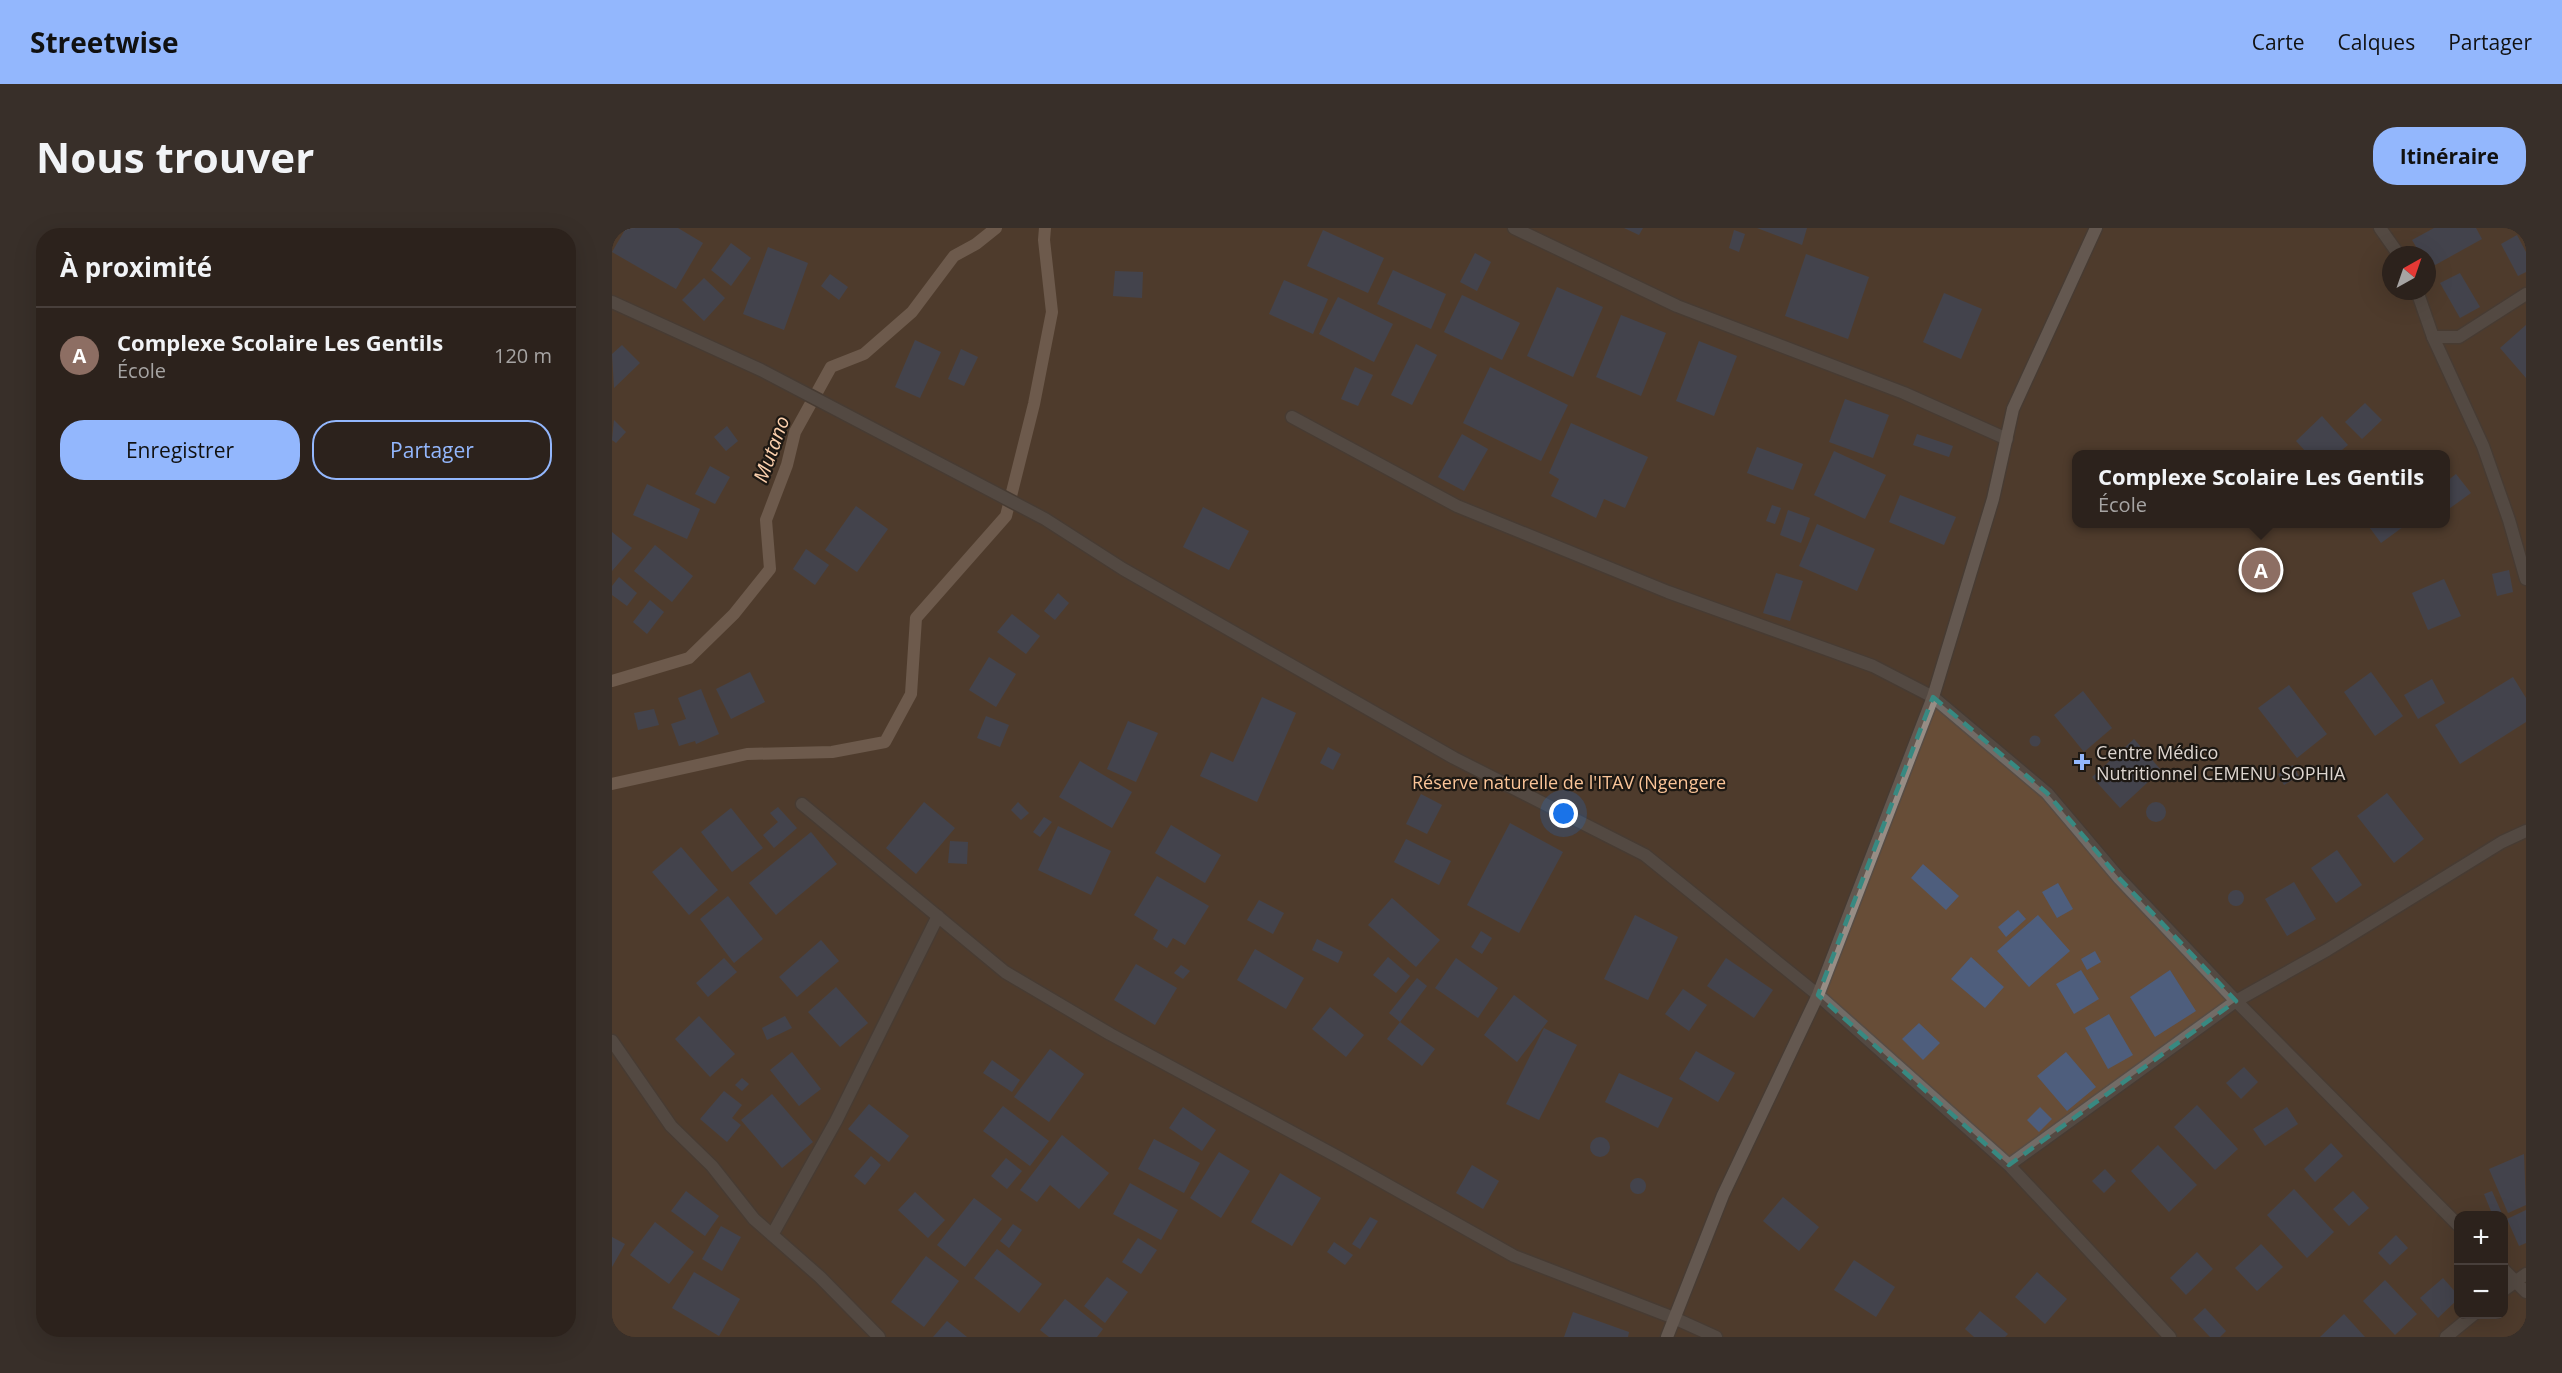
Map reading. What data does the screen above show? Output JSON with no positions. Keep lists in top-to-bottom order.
{
  "water": ["Mutano"],
  "parks": ["Réserve naturelle de l'ITAV (Ngengere"],
  "places": {
    "health": ["Centre Médico Nutritionnel CEMENU SOPHIA"]
  },
  "north": "top right",
  "page": {
    "header": "Streetwise",
    "nav": ["Carte", "Calques", "Partager"],
    "buttons": [
      "Itinéraire",
      ["Enregistrer", "Partager"]
    ],
    "title": "Nous trouver",
    "heading": "À proximité",
    "list": [
      {
        "mark": "A",
        "name": "Complexe Scolaire Les Gentils",
        "note": "École",
        "value": "120 m"
      }
    ],
    "popup": ["Complexe Scolaire Les Gentils", "École"],
    "pins": "A",
    "map_buttons": ["+", "−"]
  }
}
